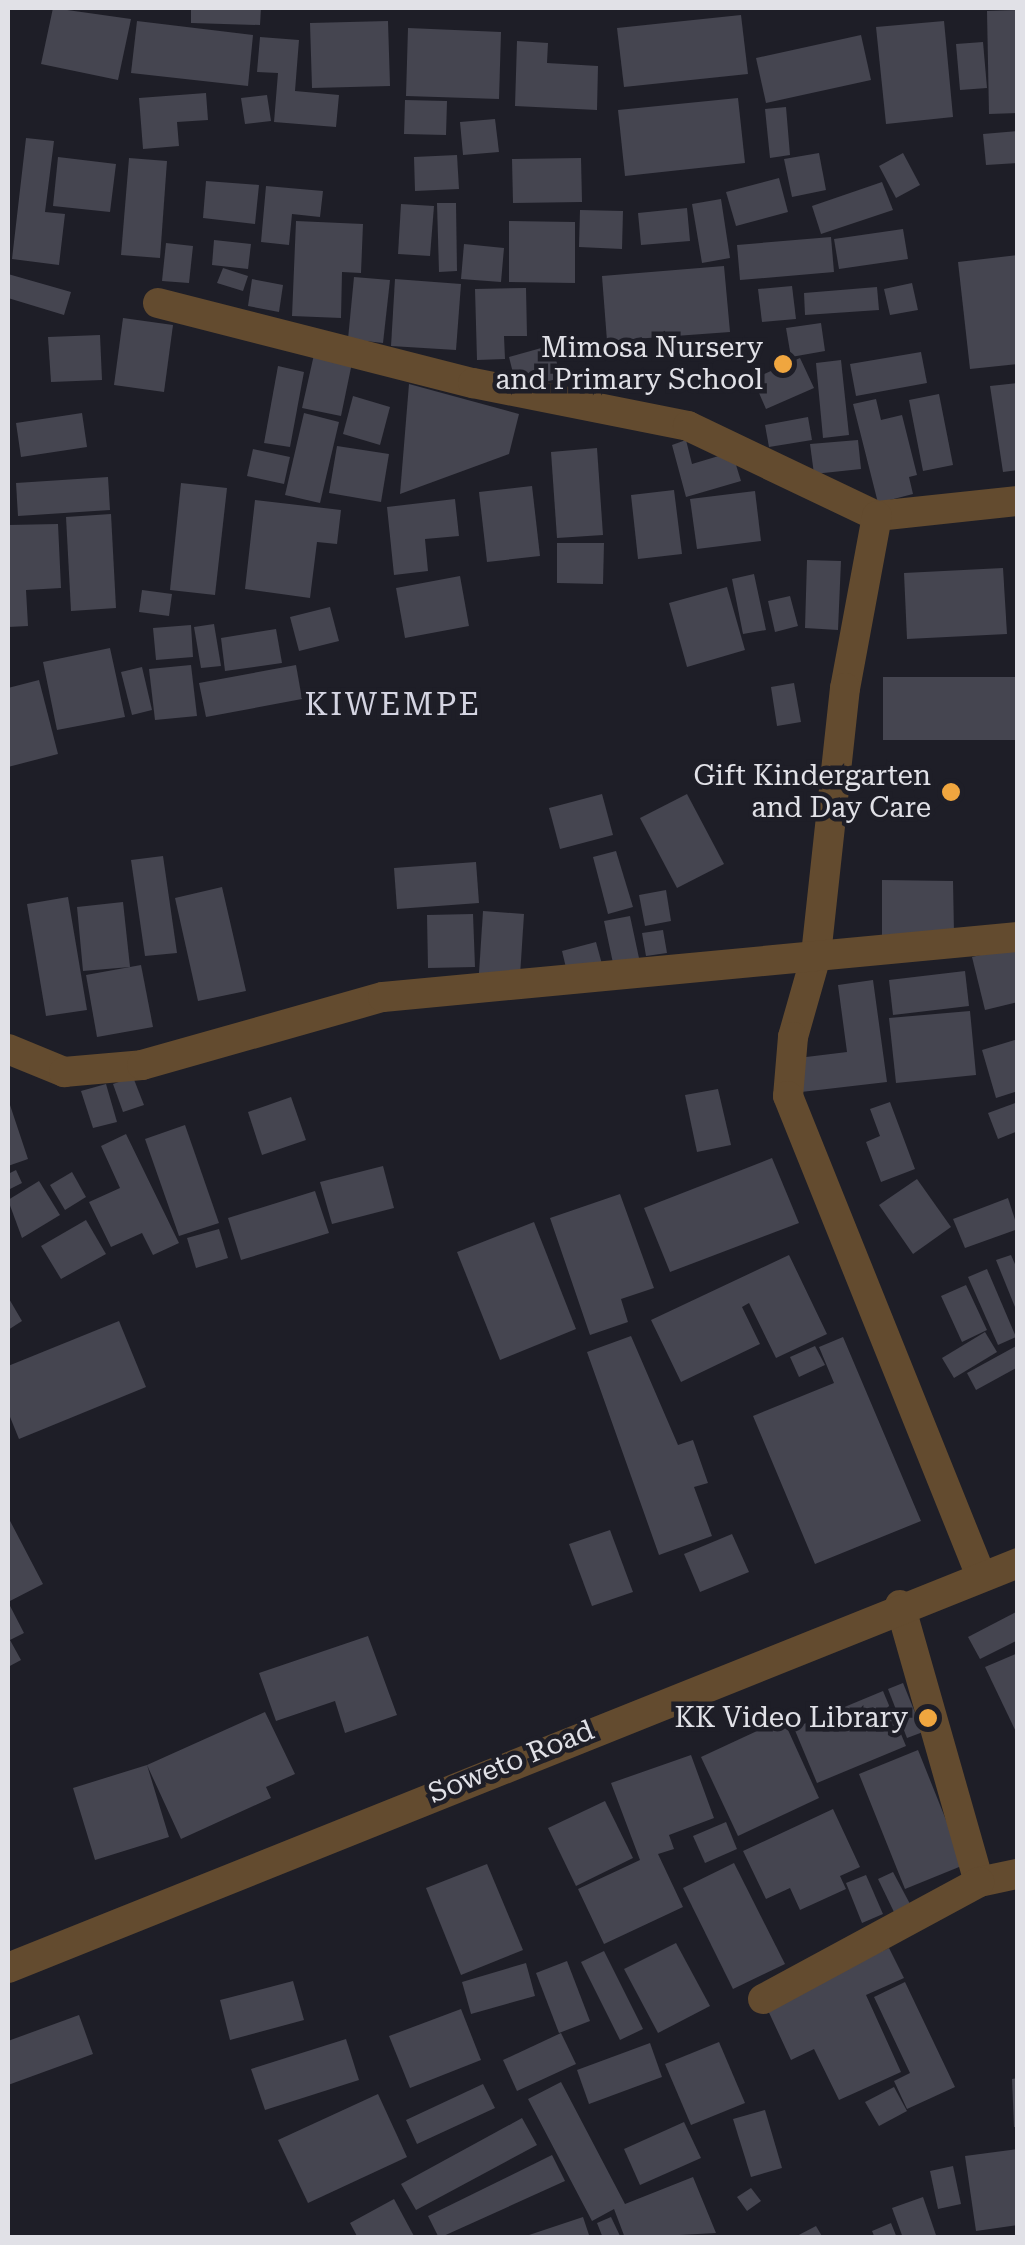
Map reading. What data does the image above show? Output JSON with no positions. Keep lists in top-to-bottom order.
{
  "streets": {
    "street": ["Soweto Road"]
  },
  "districts": ["KIWEMPE"],
  "places": ["Mimosa Nursery and Primary School", "Gift Kindergarten and Day Care", "KK Video Library"]
}
